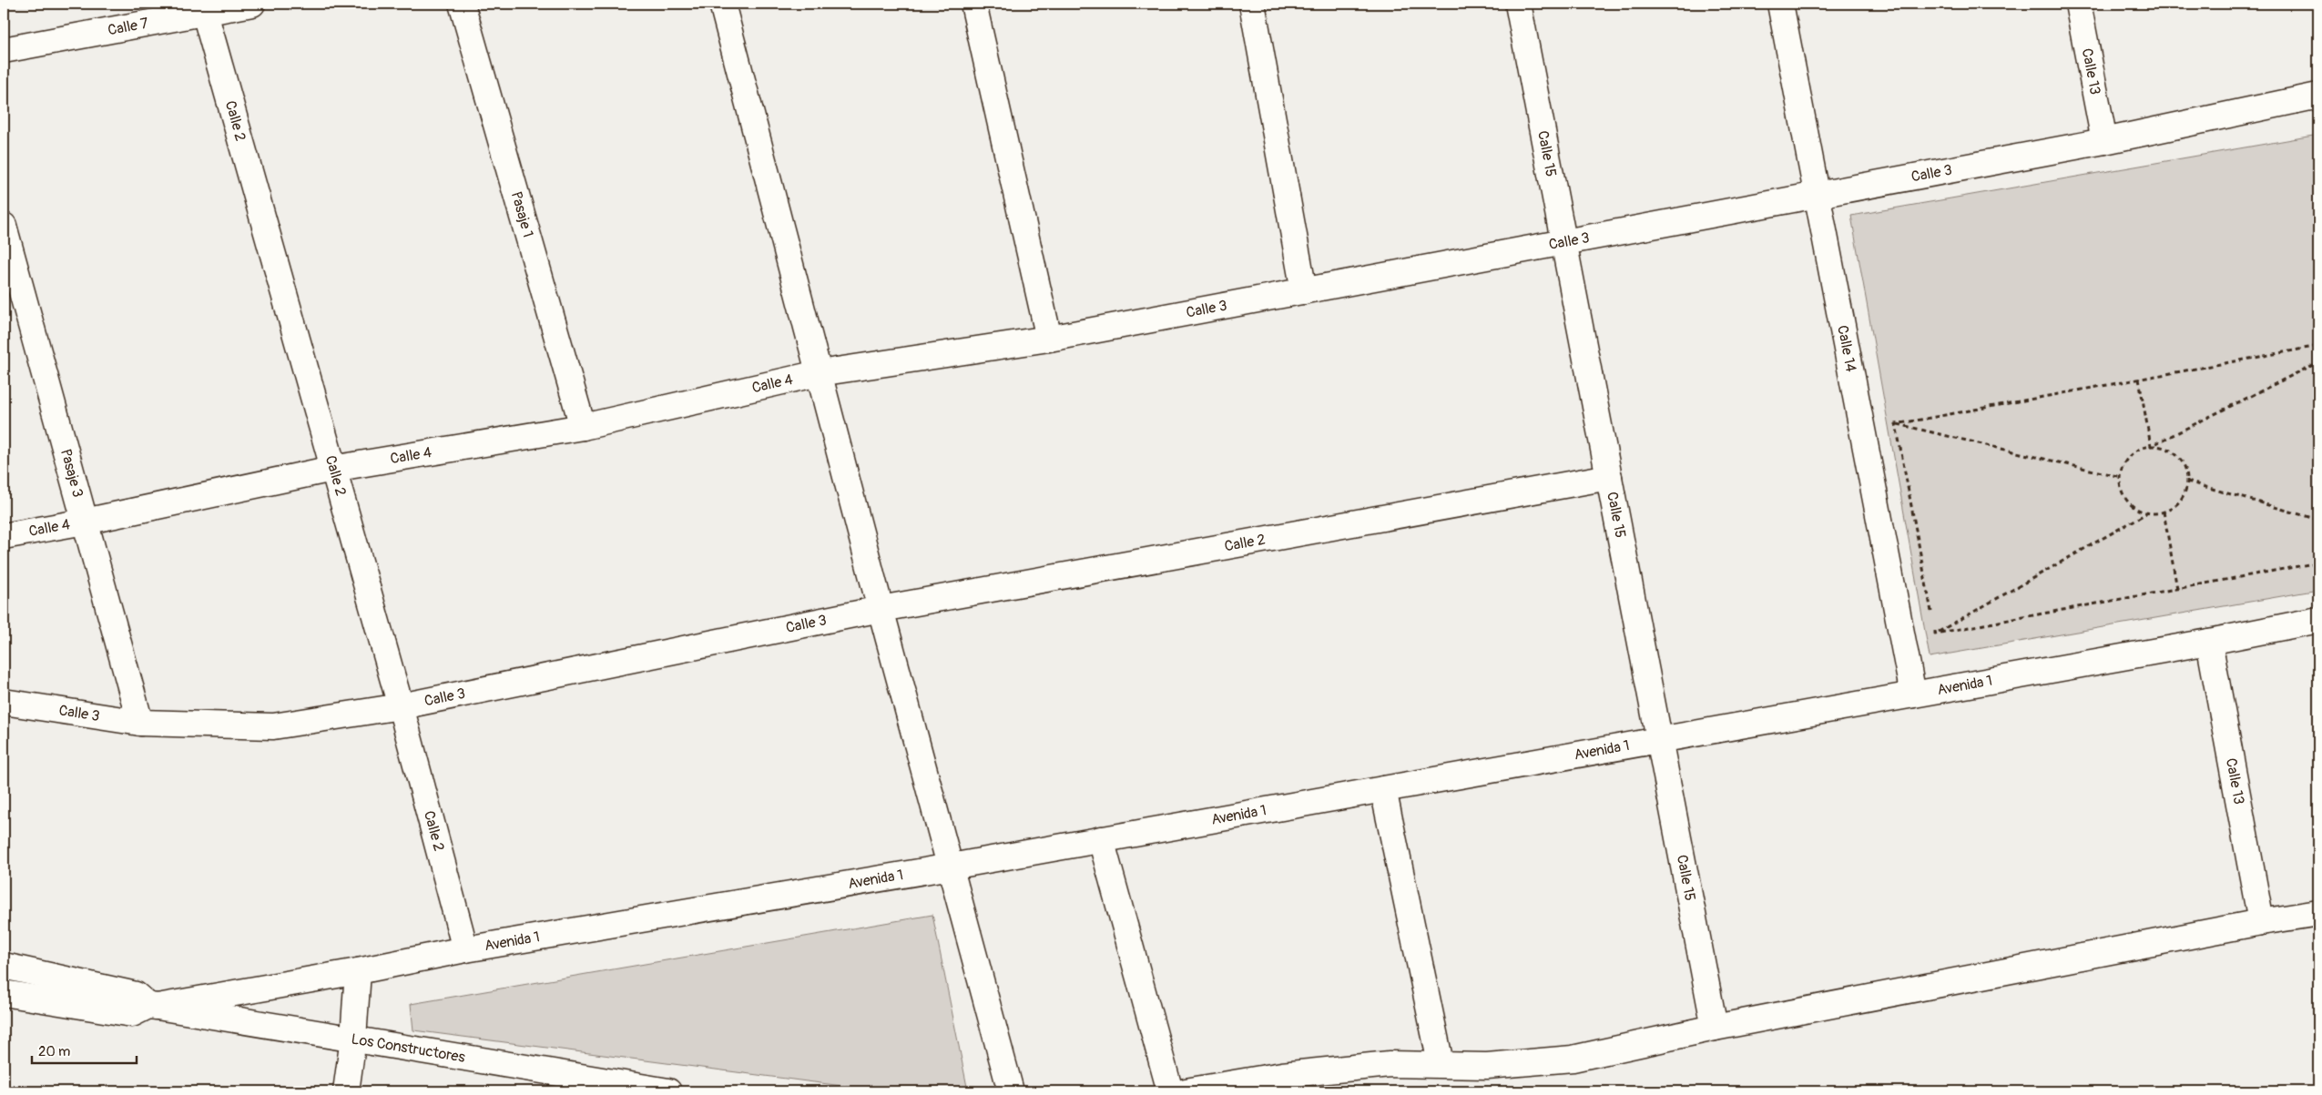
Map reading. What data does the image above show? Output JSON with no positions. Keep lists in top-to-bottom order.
{
  "streets": {
    "street": [
      "Calle 7",
      "Calle 13",
      "Calle 2",
      "Calle 15",
      "Calle 3",
      "Pasaje 1",
      "Calle 14",
      "Calle 4",
      "Pasaje 3",
      "Avenida 1",
      "Los Constructores"
    ]
  },
  "crossings": [
    ["Calle 7", "Calle 2"],
    ["Calle 13", "Calle 3"],
    ["Calle 13", "Avenida 1"],
    ["Calle 2", "Calle 15"],
    ["Calle 2", "Calle 3"],
    ["Calle 2", "Calle 4"],
    ["Calle 2", "Avenida 1"],
    ["Calle 15", "Calle 3"],
    ["Calle 15", "Avenida 1"],
    ["Calle 3", "Calle 14"],
    ["Calle 3", "Calle 4"],
    ["Calle 3", "Pasaje 3"],
    ["Pasaje 1", "Calle 4"],
    ["Calle 14", "Avenida 1"],
    ["Calle 4", "Pasaje 3"],
    ["Avenida 1", "Los Constructores"]
  ],
  "scale_bar": "20 m"
}
